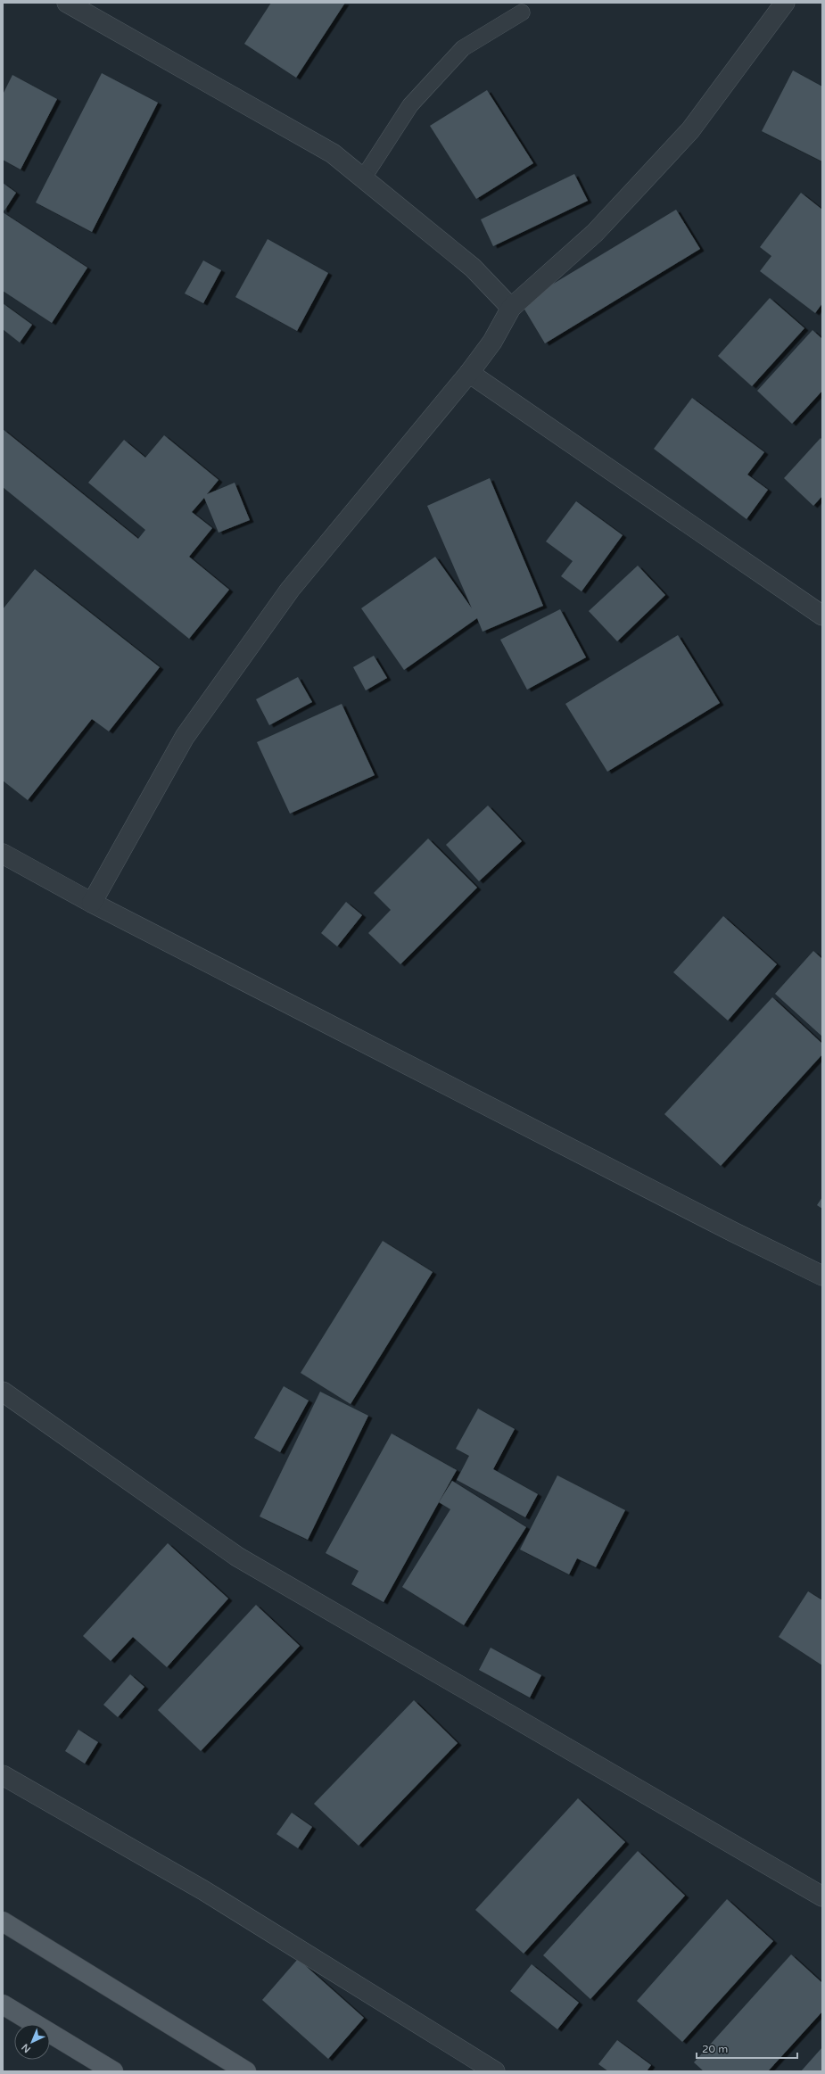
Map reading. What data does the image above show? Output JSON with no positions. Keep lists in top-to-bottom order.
{
  "scale_bar": "20 m",
  "north": "bottom left"
}
